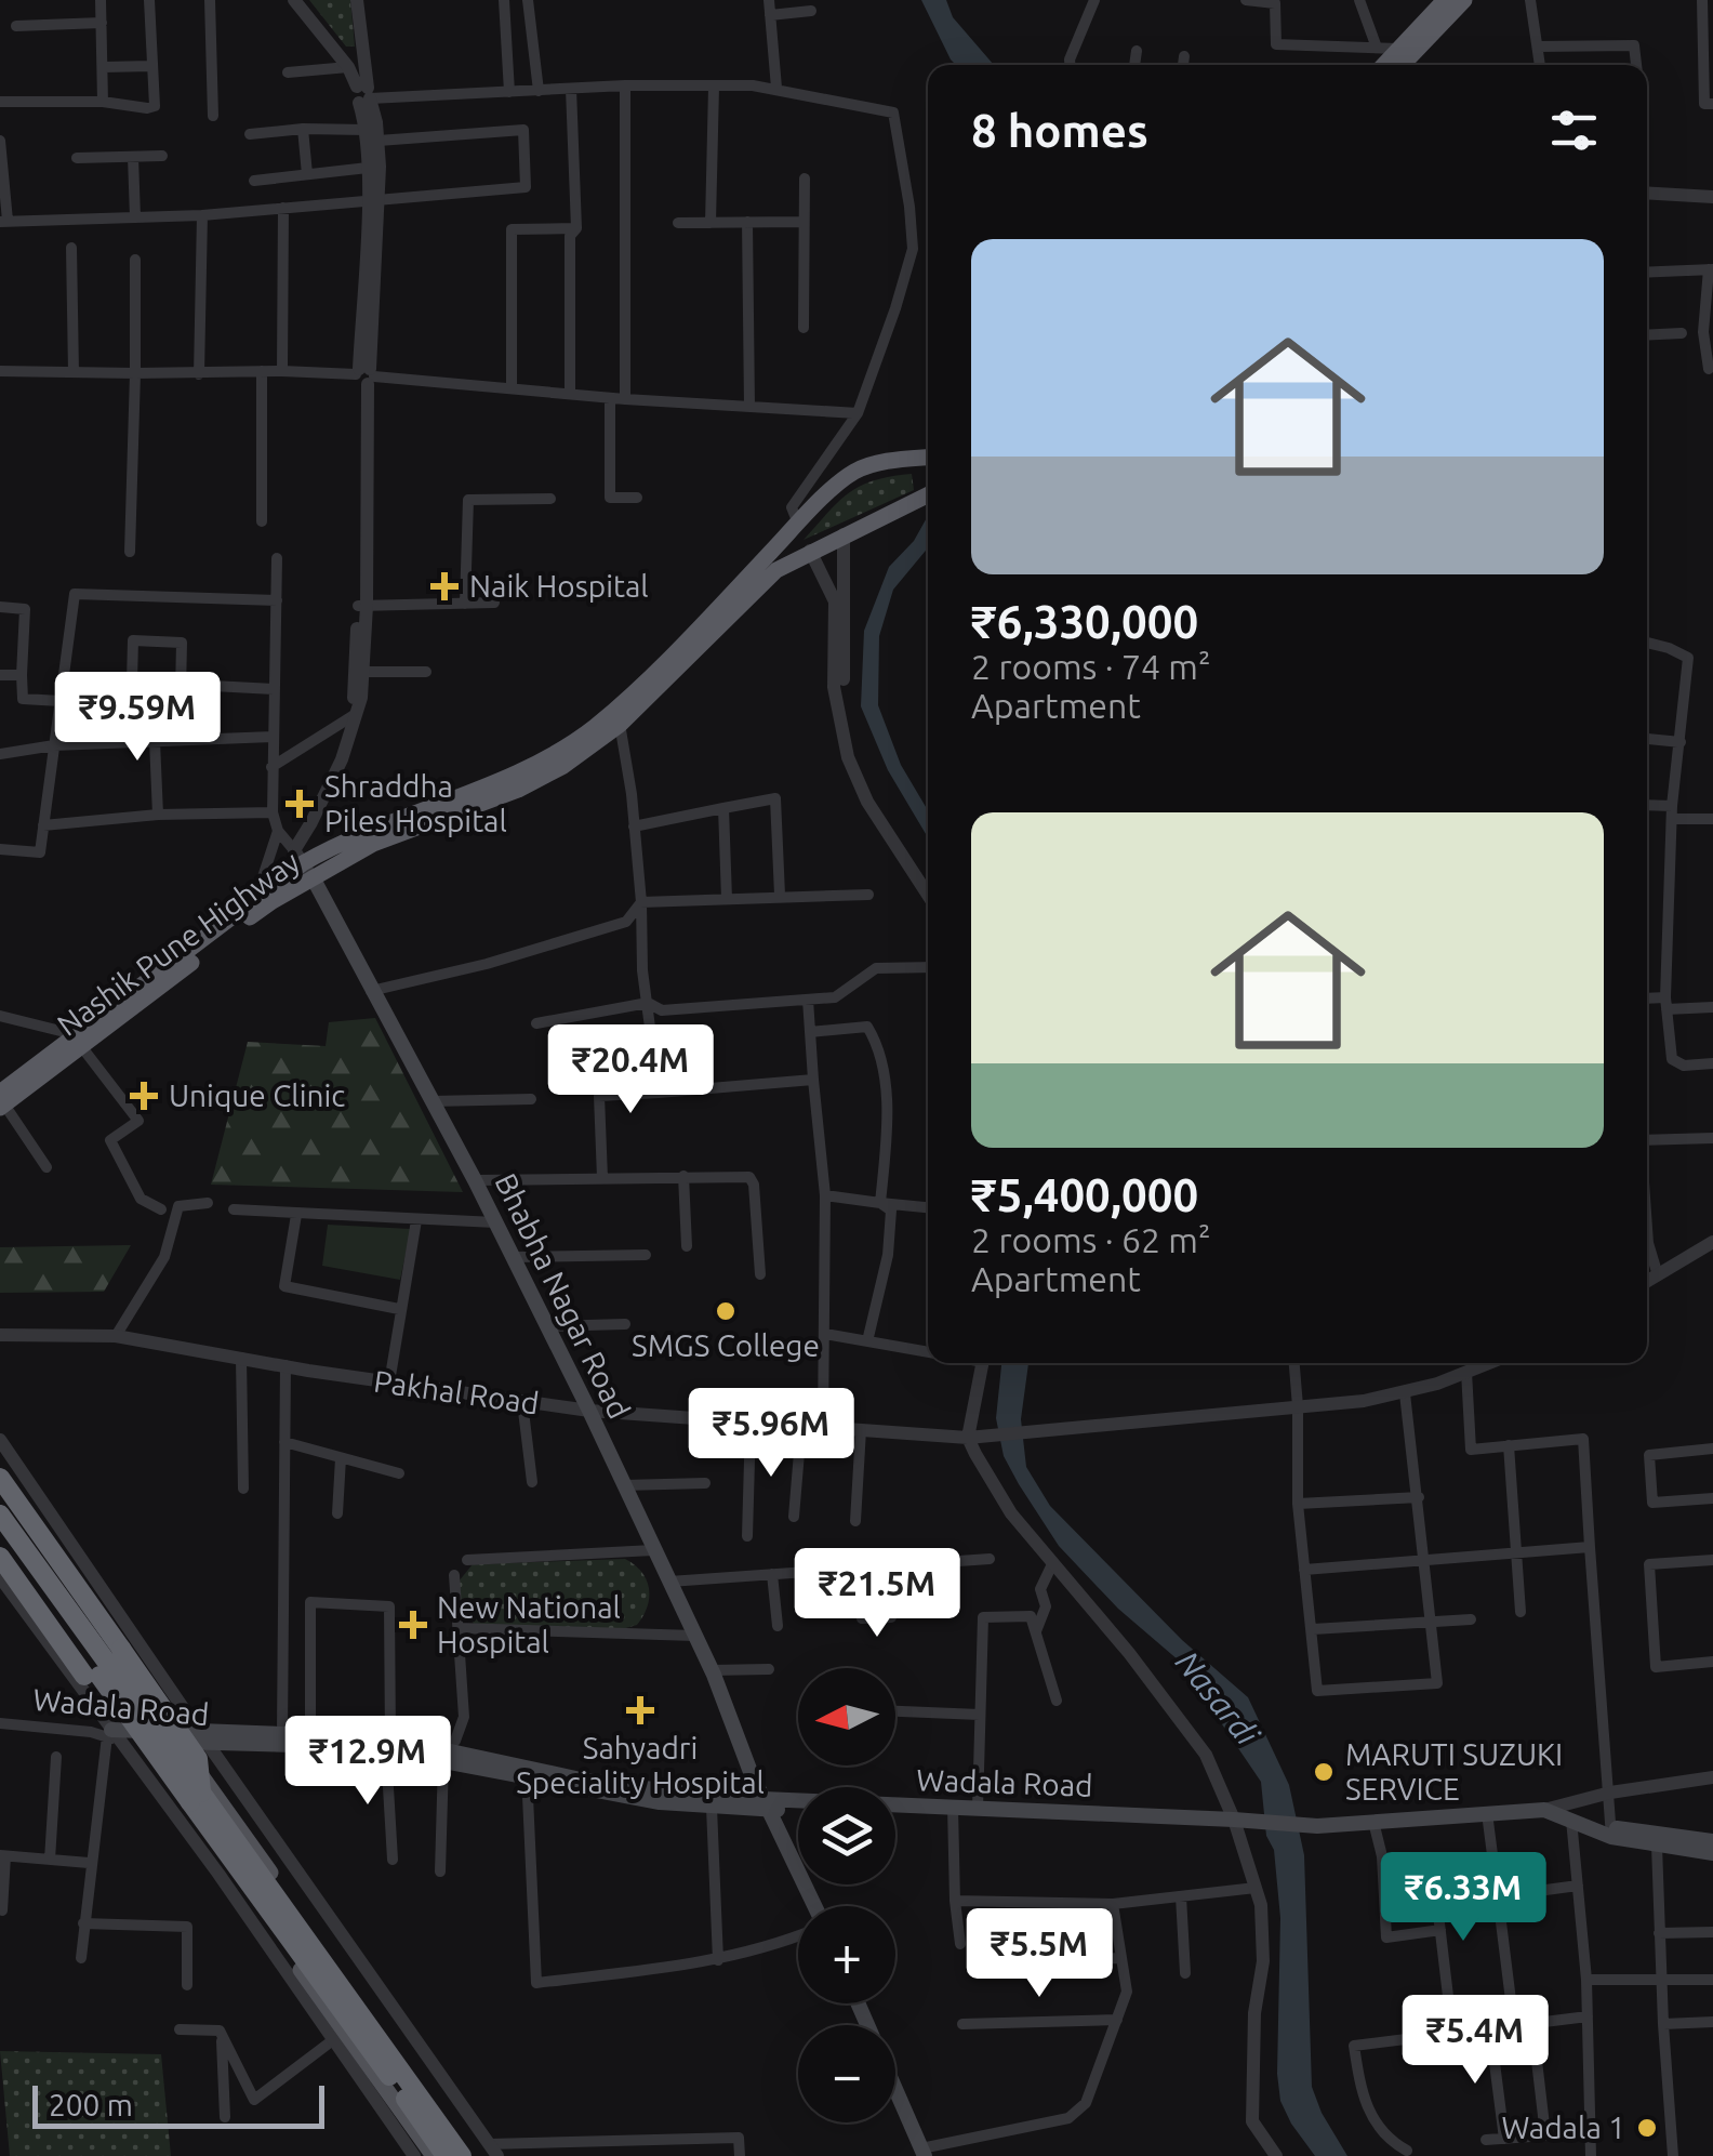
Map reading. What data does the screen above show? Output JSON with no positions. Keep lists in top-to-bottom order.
{
  "streets": {
    "highway": ["Nashik Pune Highway"],
    "main road": ["Bhabha Nagar Road", "Wadala Road"],
    "street": ["Pakhal Road"]
  },
  "crossings": [
    ["Nashik Pune Highway", "Bhabha Nagar Road"],
    ["Bhabha Nagar Road", "Pakhal Road"],
    ["Bhabha Nagar Road", "Wadala Road"]
  ],
  "water": ["Nasardi"],
  "places": {
    "health": [
      "Naik Hospital",
      "Shraddha Piles Hospital",
      "Unique Clinic",
      "New National Hospital",
      "Sahyadri Speciality Hospital"
    ],
    "other": ["SMGS College", "MARUTI SUZUKI SERVICE", "Wadala 1"]
  },
  "scale_bar": "200 m",
  "north": "left",
  "page": {
    "heading": "8 homes",
    "list": [
      {
        "name": "₹6,330,000",
        "note": "2 rooms · 74 m² · Apartment"
      },
      {
        "name": "₹5,400,000",
        "note": "2 rooms · 62 m² · Apartment"
      }
    ],
    "price": [
      "₹9.59M",
      "₹20.4M",
      "₹5.96M",
      "₹21.5M",
      "₹12.9M",
      "₹6.33M",
      "₹5.5M",
      "₹5.4M"
    ],
    "map_buttons": ["+", "−"],
    "scale": "200 m"
  }
}
